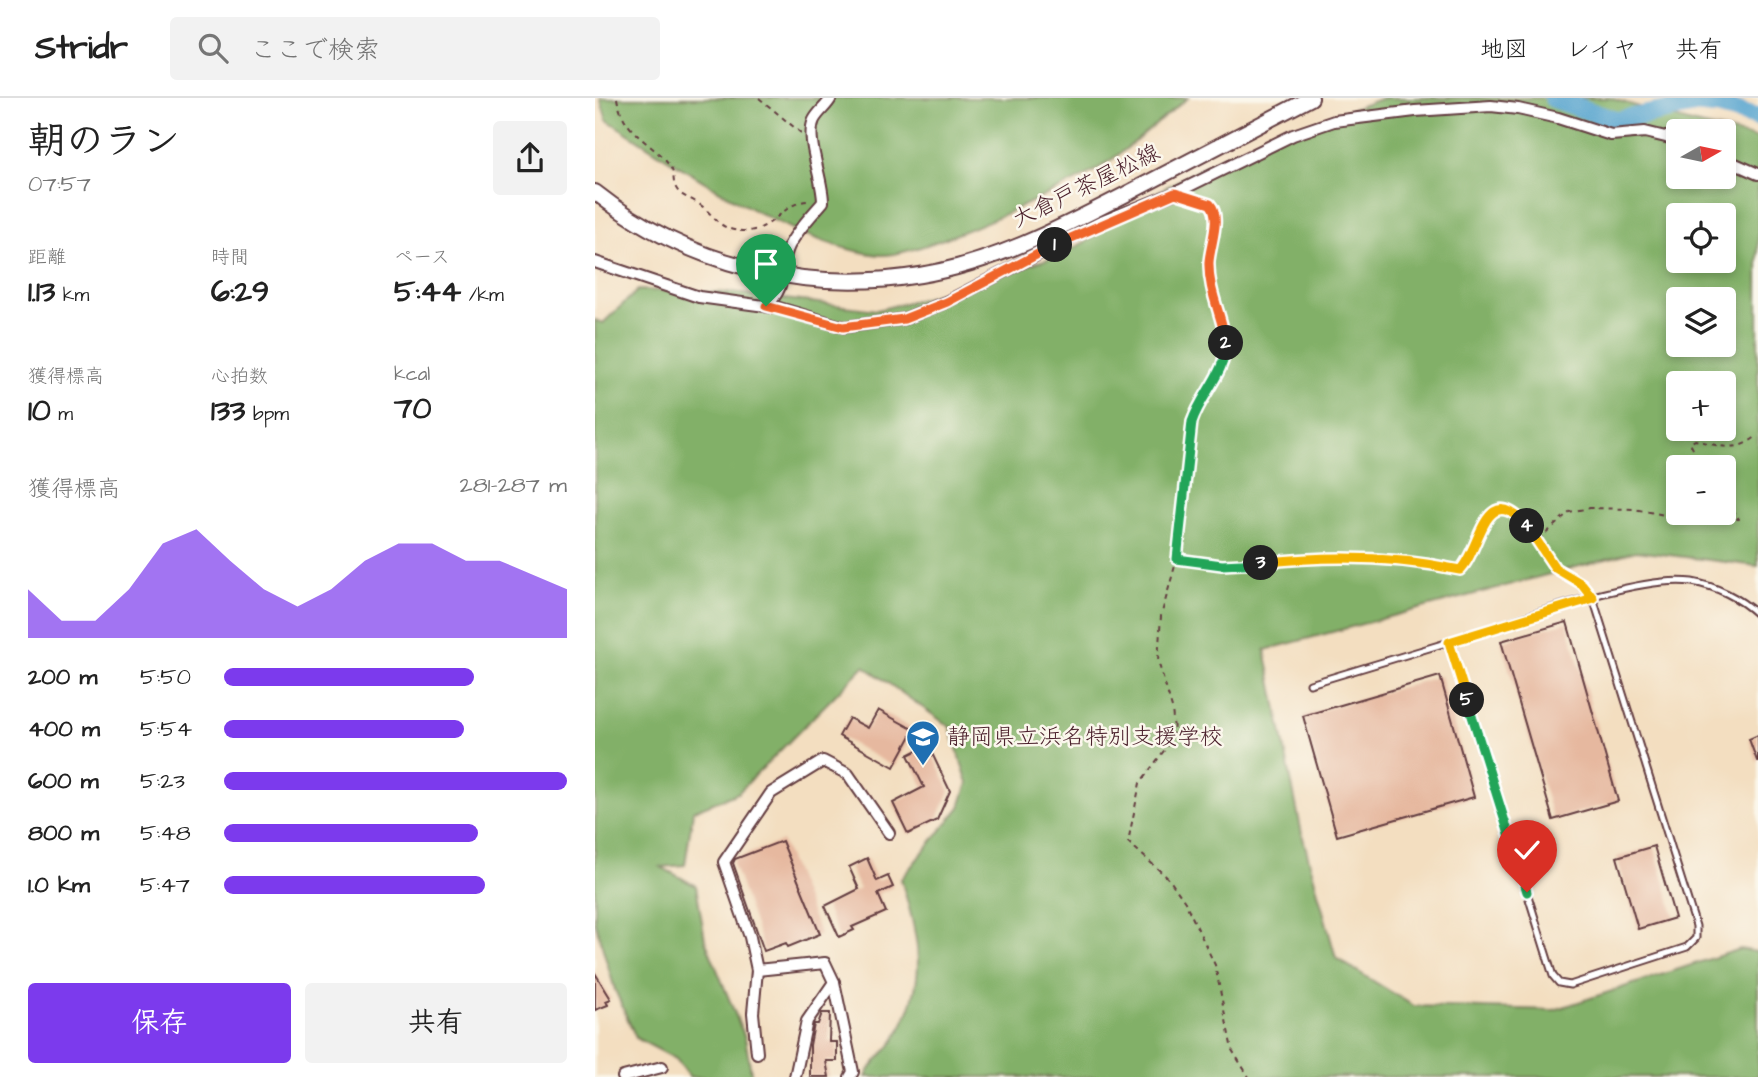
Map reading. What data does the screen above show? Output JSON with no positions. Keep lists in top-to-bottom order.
{
  "streets": {
    "street": ["大倉戸茶屋松線"]
  },
  "places": {
    "school or university": ["静岡県立浜名特別支援学校"]
  },
  "north": "right",
  "page": {
    "header": "Stridr",
    "search": "ここで検索",
    "nav": ["地図", "レイヤ", "共有"],
    "heading": ["朝のラン", "07:57"],
    "map_buttons": ["+", "−"],
    "stats": [
      ["距離", "1.13 km"],
      ["時間", "6:29"],
      ["ペース", "5:44 /km"],
      ["獲得標高", "10 m"],
      ["心拍数", "133 bpm"],
      ["kcal", "70"]
    ],
    "pins": [
      "1",
      "2",
      "4",
      "3",
      "5"
    ],
    "chart": ["獲得標高", "281–287 m"],
    "list": [
      {
        "name": "200 m",
        "note": "5:50"
      },
      {
        "name": "400 m",
        "note": "5:54"
      },
      {
        "name": "600 m",
        "note": "5:23"
      },
      {
        "name": "800 m",
        "note": "5:48"
      },
      {
        "name": "1.0 km",
        "note": "5:47"
      }
    ],
    "buttons": ["保存", "共有"]
  }
}
